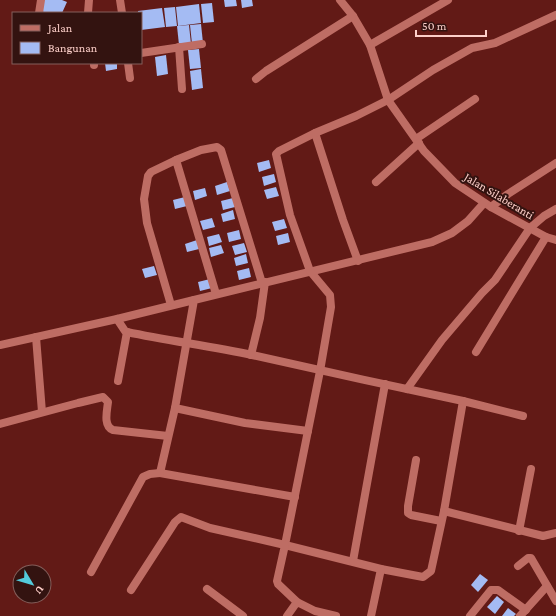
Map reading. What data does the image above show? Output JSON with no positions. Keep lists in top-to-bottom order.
{
  "streets": {
    "street": ["Jalan Silaberanti"]
  },
  "legend": ["Jalan", "Bangunan"],
  "scale_bar": "50 m",
  "north": "bottom right"
}
